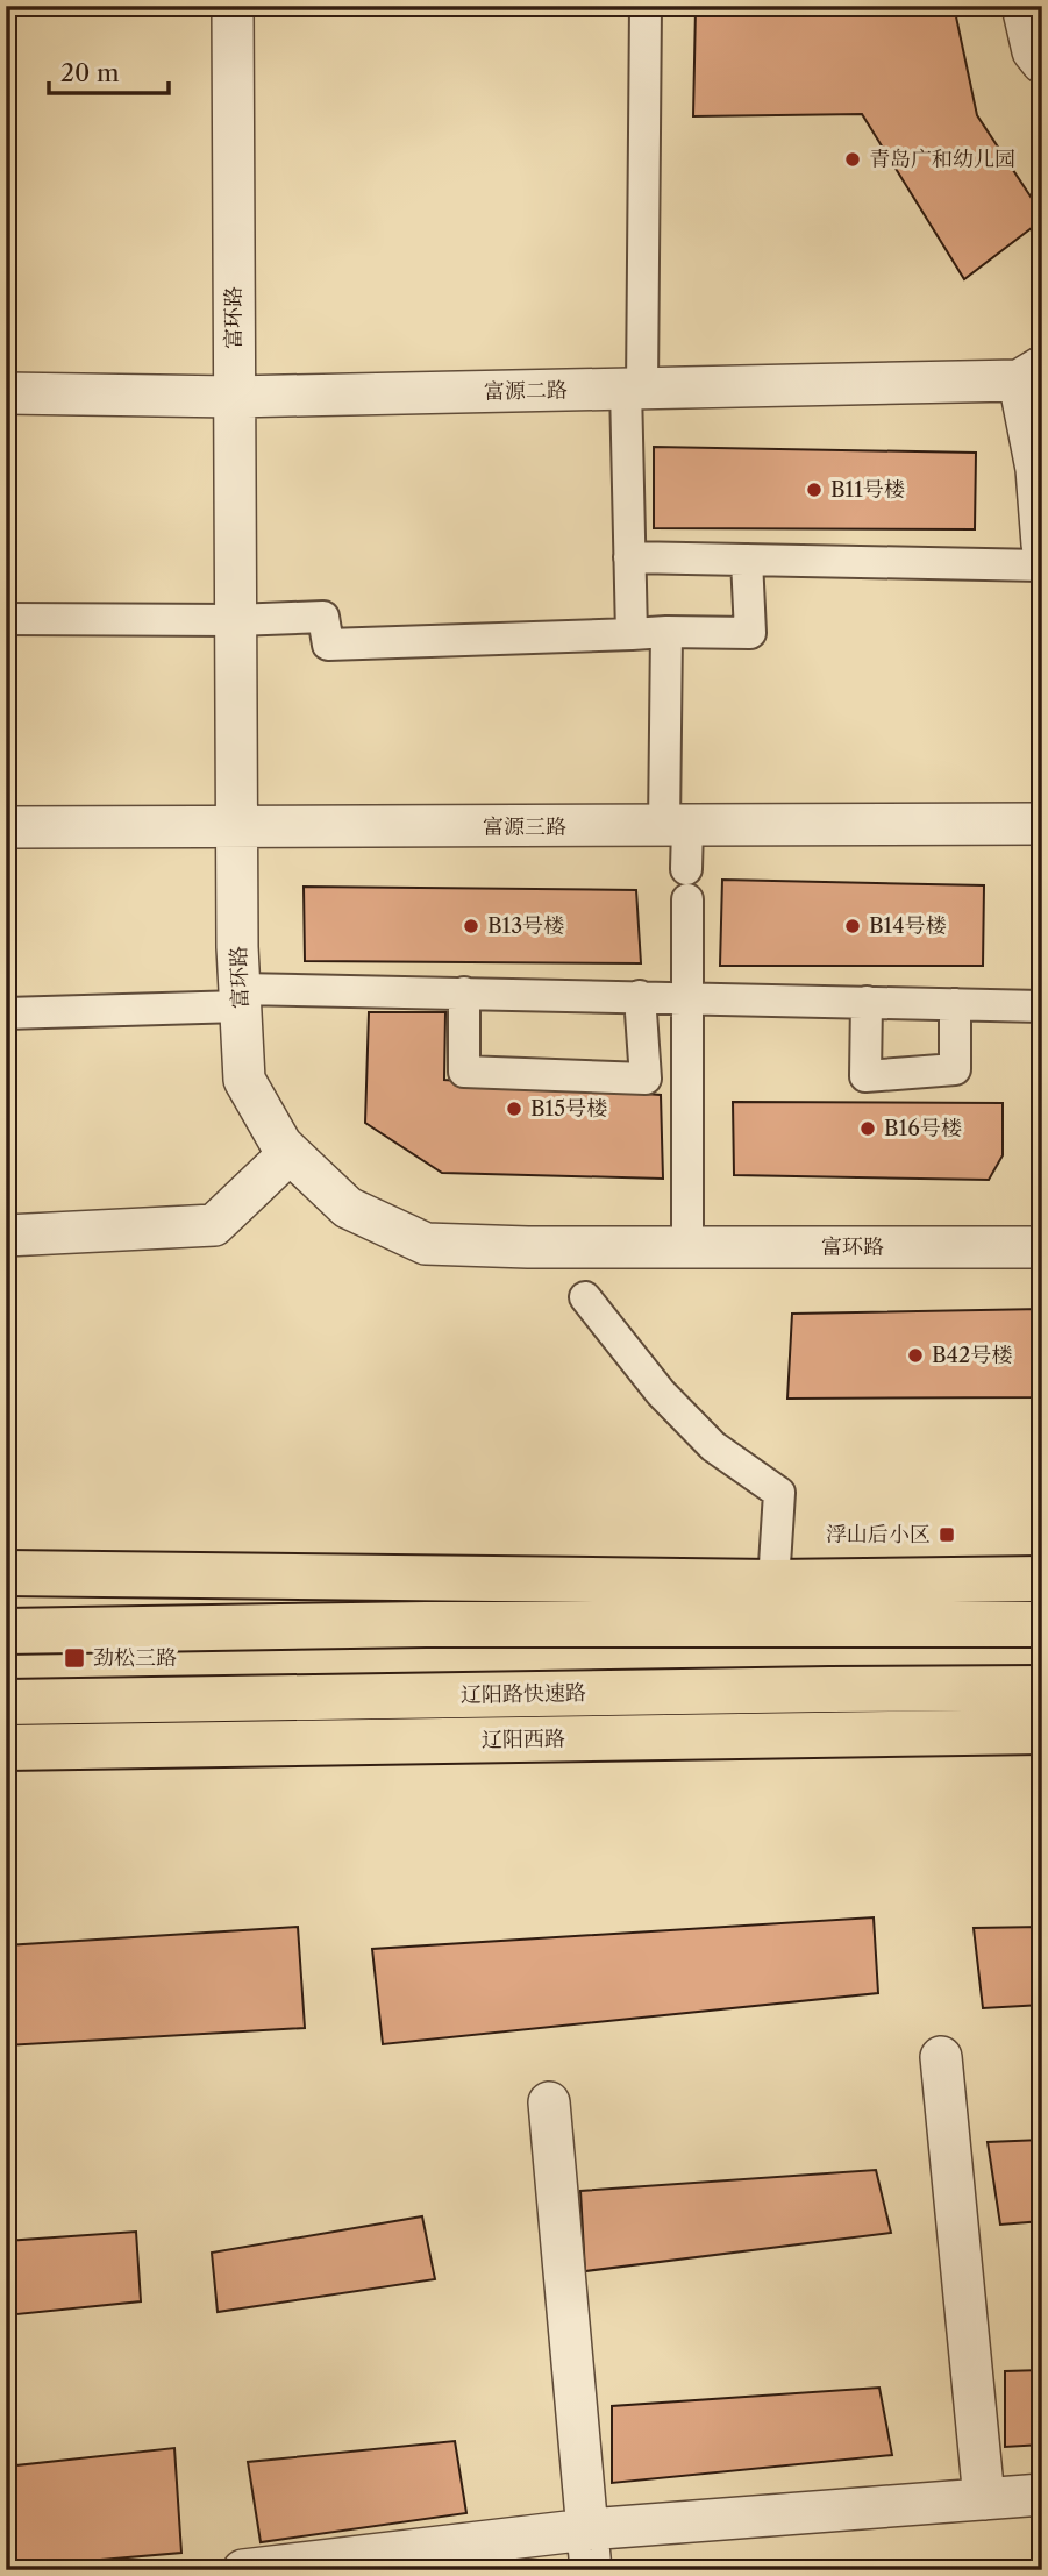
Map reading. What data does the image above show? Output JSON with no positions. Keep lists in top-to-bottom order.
{
  "streets": {
    "main road": ["辽阳路快速路", "辽阳西路"],
    "street": ["富环路", "富源二路", "富源三路"]
  },
  "crossings": [
    ["富环路", "富源二路"],
    ["富环路", "富源三路"]
  ],
  "places": {
    "other": [
      "青岛广和幼儿园",
      "B11号楼",
      "B13号楼",
      "B14号楼",
      "B15号楼",
      "B16号楼",
      "B42号楼"
    ],
    "transit": ["浮山后小区", "劲松三路"]
  },
  "scale_bar": "20 m"
}
